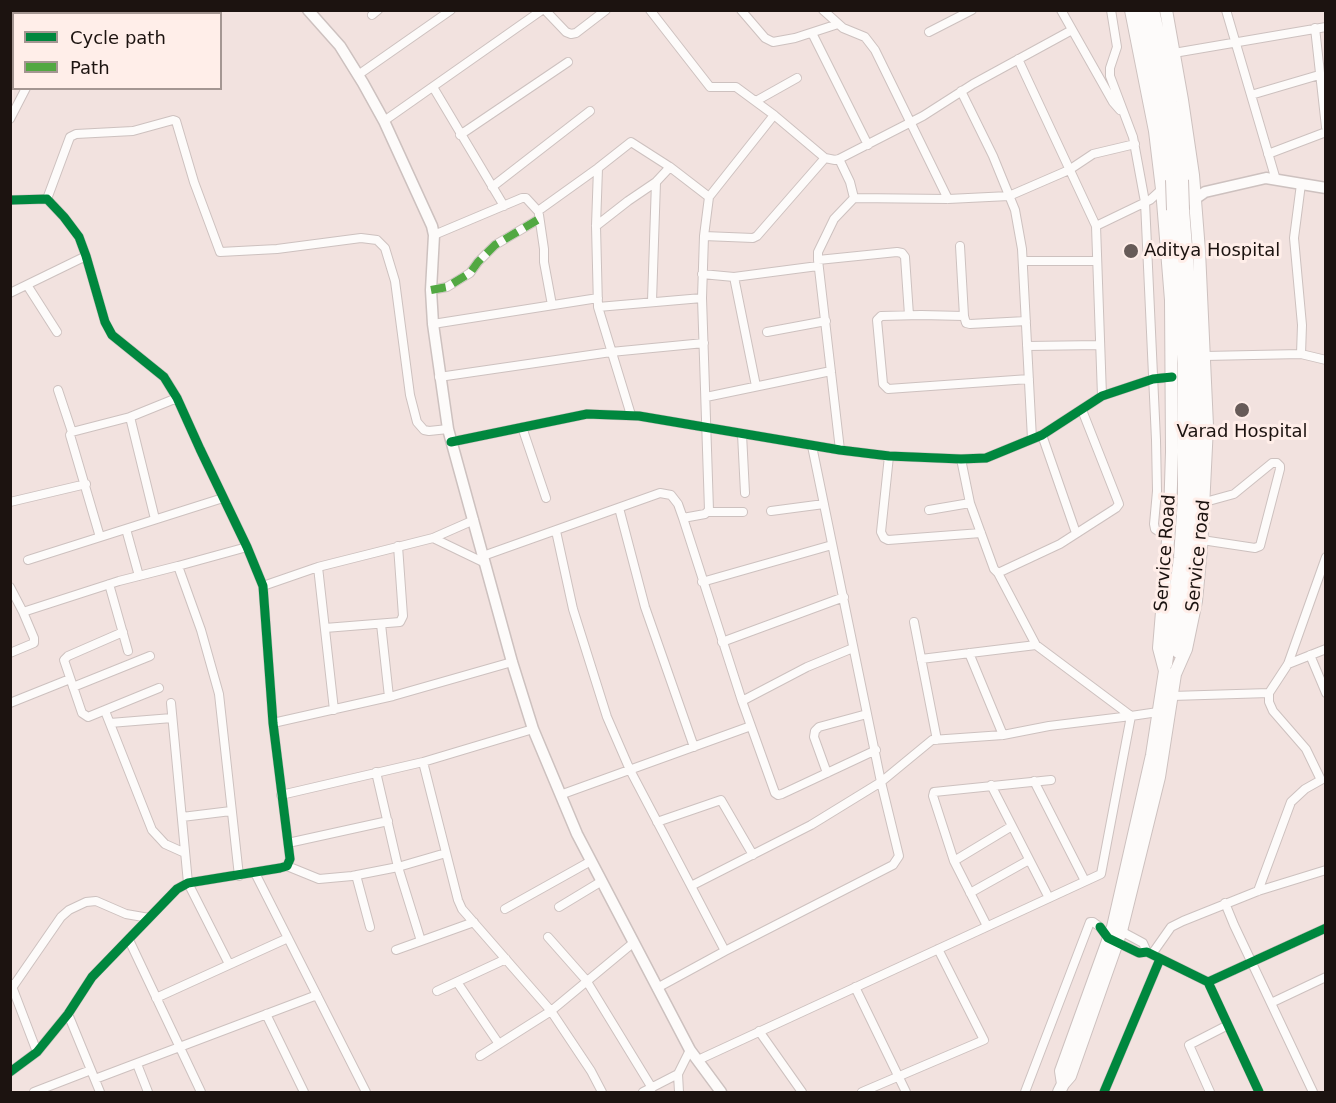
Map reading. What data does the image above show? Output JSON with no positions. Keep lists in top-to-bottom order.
{
  "streets": {
    "highway": ["Service Road", "Service road"]
  },
  "crossings": [
    ["Service Road", "Service road"]
  ],
  "places": ["Aditya Hospital", "Varad Hospital"],
  "legend": ["Cycle path", "Path"]
}
